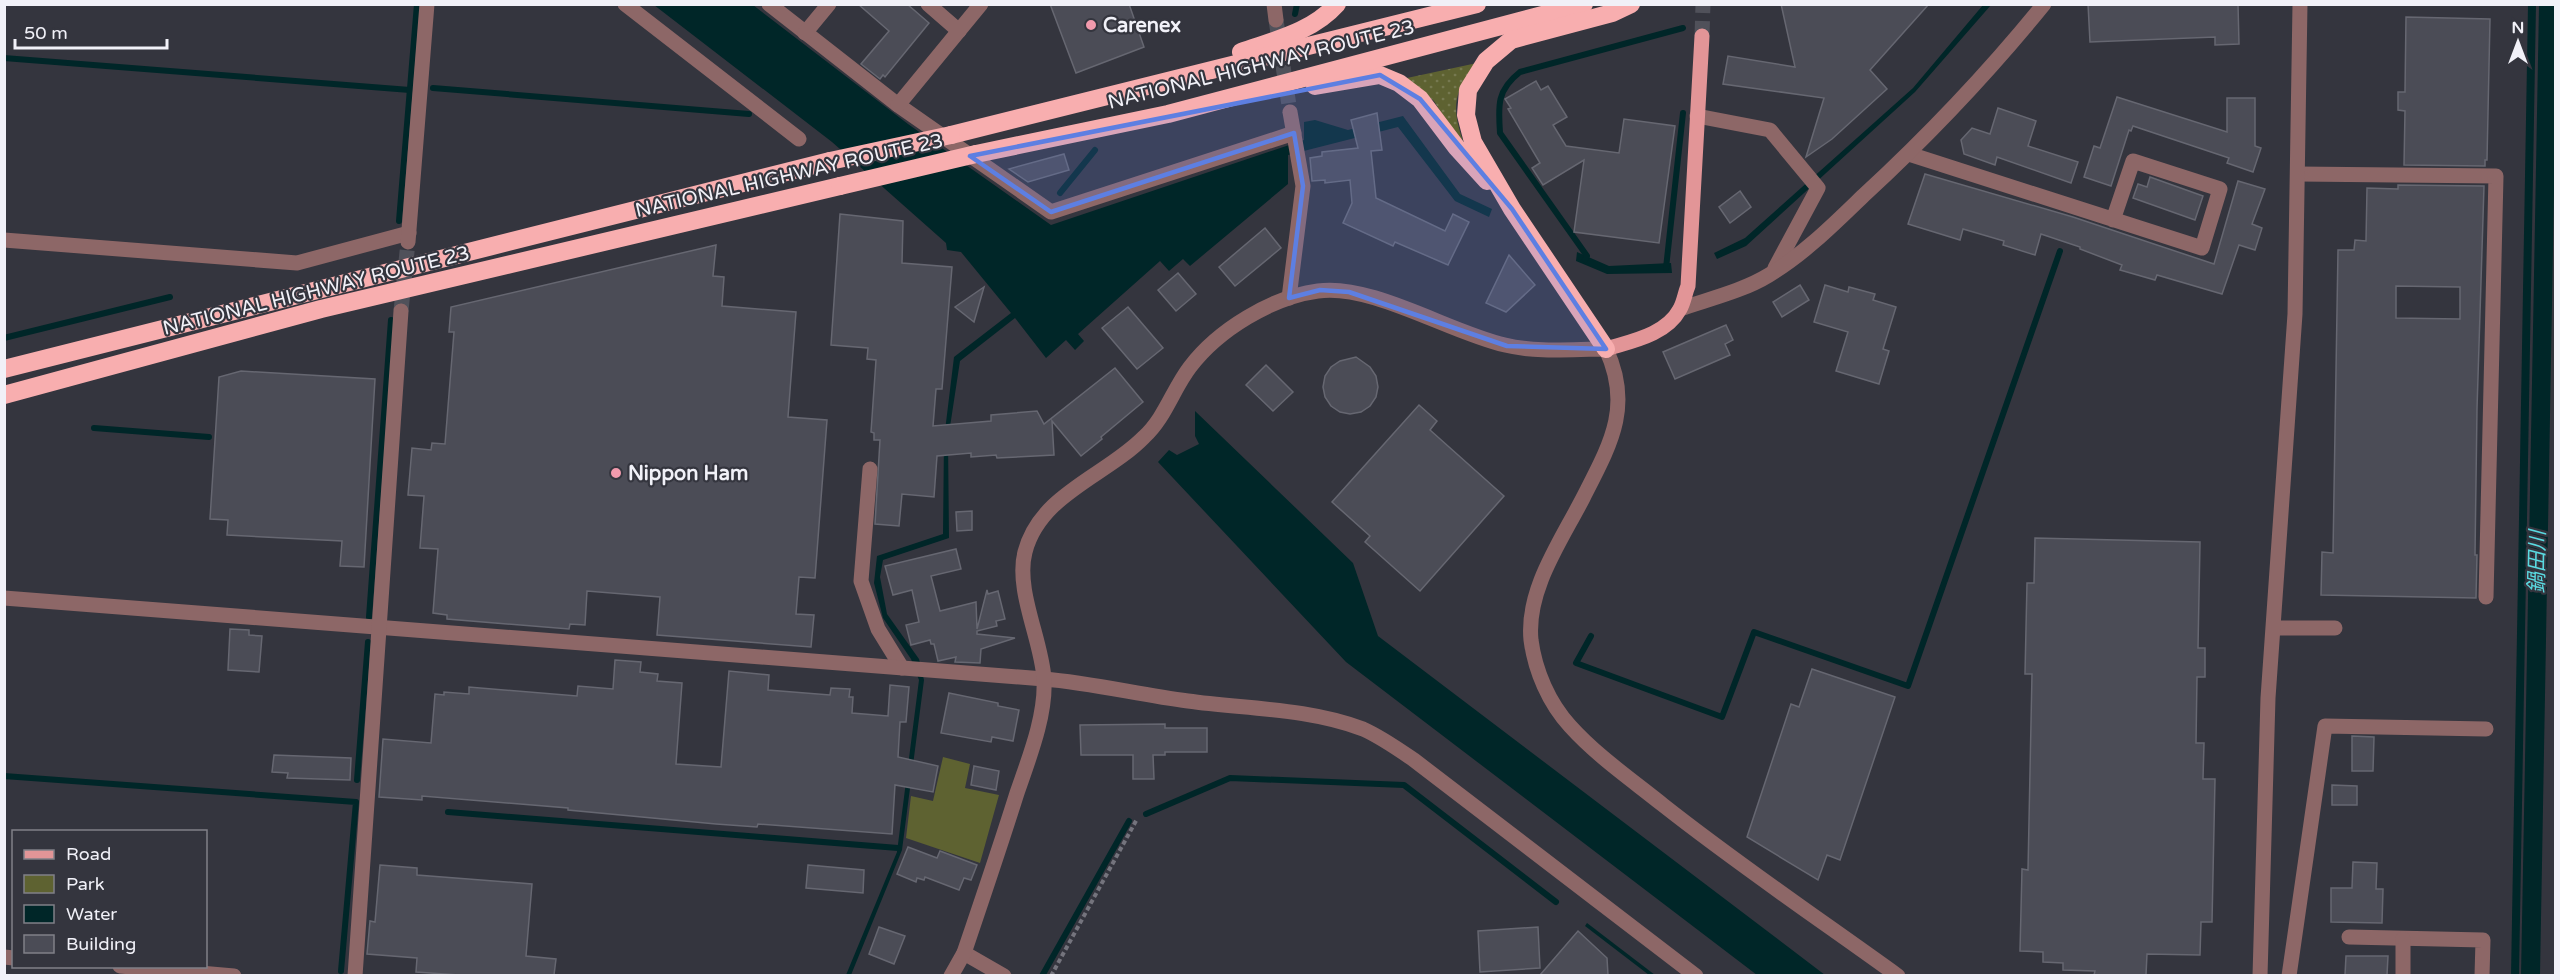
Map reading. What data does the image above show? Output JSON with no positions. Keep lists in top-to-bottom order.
{
  "streets": {
    "highway": ["NATIONAL HIGHWAY ROUTE 23"]
  },
  "water": ["鍋田川"],
  "places": ["Carenex", "Nippon Ham"],
  "legend": [
    "Road",
    "Park",
    "Water",
    "Building"
  ],
  "scale_bar": "50 m",
  "north": "top"
}
